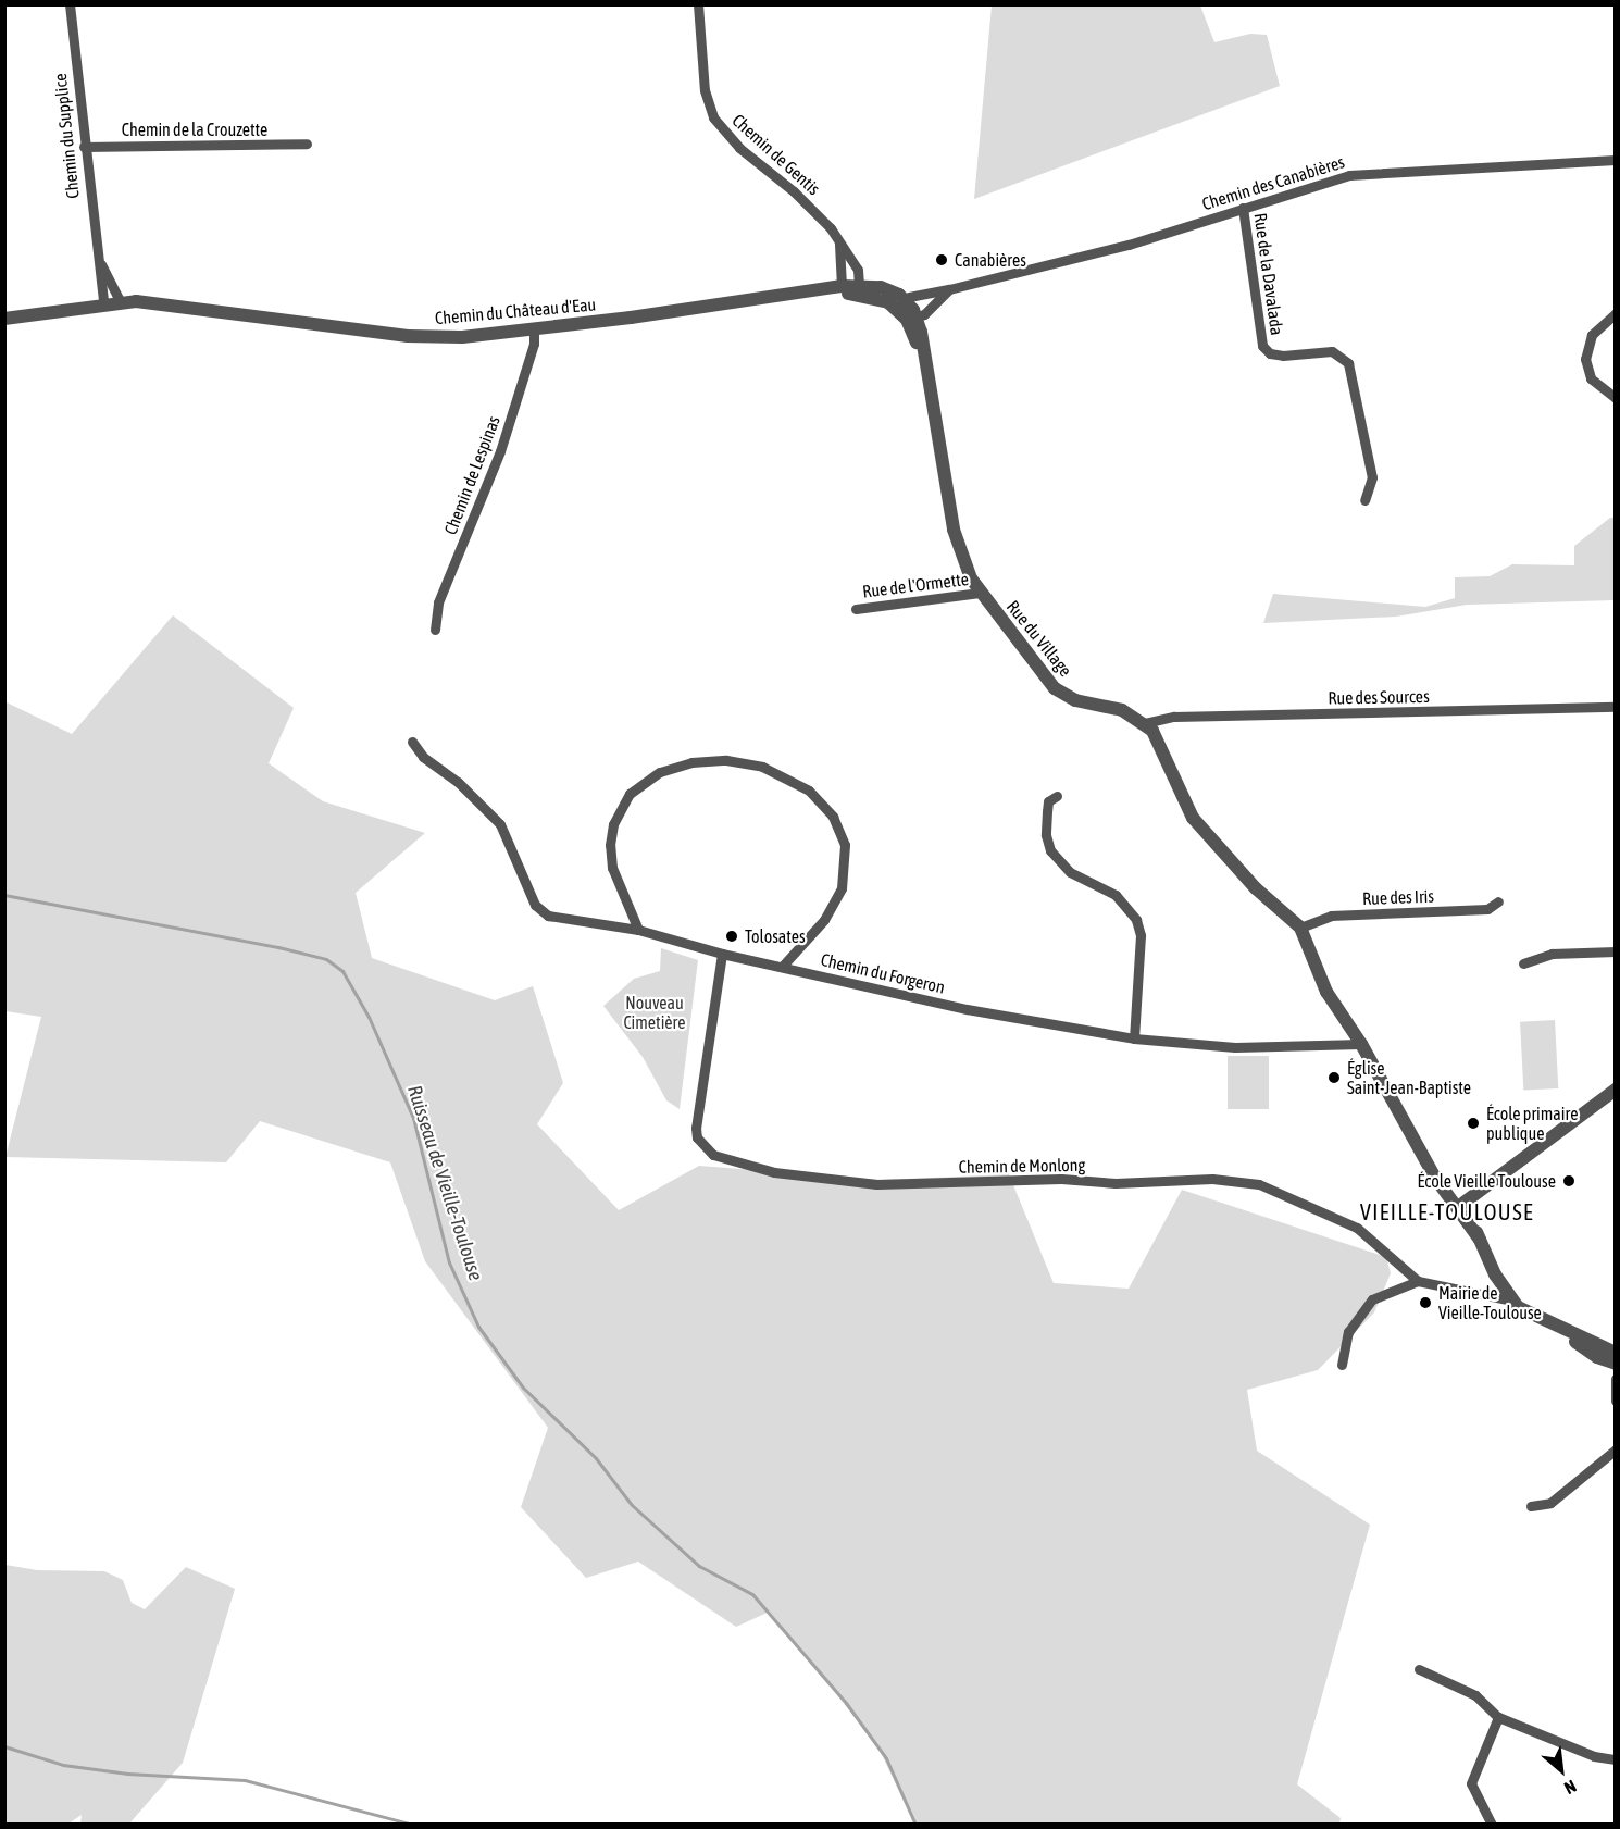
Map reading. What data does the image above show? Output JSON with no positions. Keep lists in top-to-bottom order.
{
  "streets": {
    "street": [
      "Chemin de la Crouzette",
      "Chemin du Supplice",
      "Chemin de Gentis",
      "Chemin des Canabières",
      "Rue de la Davalada",
      "Chemin du Château d'Eau",
      "Chemin de Lespinas",
      "Rue de l'Ormette",
      "Rue du Village",
      "Rue des Sources",
      "Rue des Iris",
      "Chemin du Forgeron",
      "Chemin de Monlong"
    ]
  },
  "crossings": [
    ["Chemin de la Crouzette", "Chemin du Supplice"],
    ["Chemin du Supplice", "Chemin du Château d'Eau"],
    ["Chemin de Gentis", "Chemin du Château d'Eau"],
    ["Chemin des Canabières", "Rue de la Davalada"],
    ["Chemin des Canabières", "Chemin du Château d'Eau"],
    ["Chemin des Canabières", "Rue du Village"],
    ["Chemin du Château d'Eau", "Chemin de Lespinas"],
    ["Chemin du Château d'Eau", "Rue du Village"],
    ["Rue de l'Ormette", "Rue du Village"],
    ["Rue du Village", "Rue des Sources"],
    ["Chemin du Forgeron", "Chemin de Monlong"]
  ],
  "districts": ["VIEILLE-TOULOUSE"],
  "water": ["Ruisseau de Vieille-Toulouse"],
  "parks": ["Nouveau Cimetière"],
  "places": [
    "Canabières",
    "Tolosates",
    "Église Saint-Jean-Baptiste",
    "École primaire publique",
    "École Vieille Toulouse",
    "Mairie de Vieille-Toulouse"
  ],
  "north": "bottom right"
}
